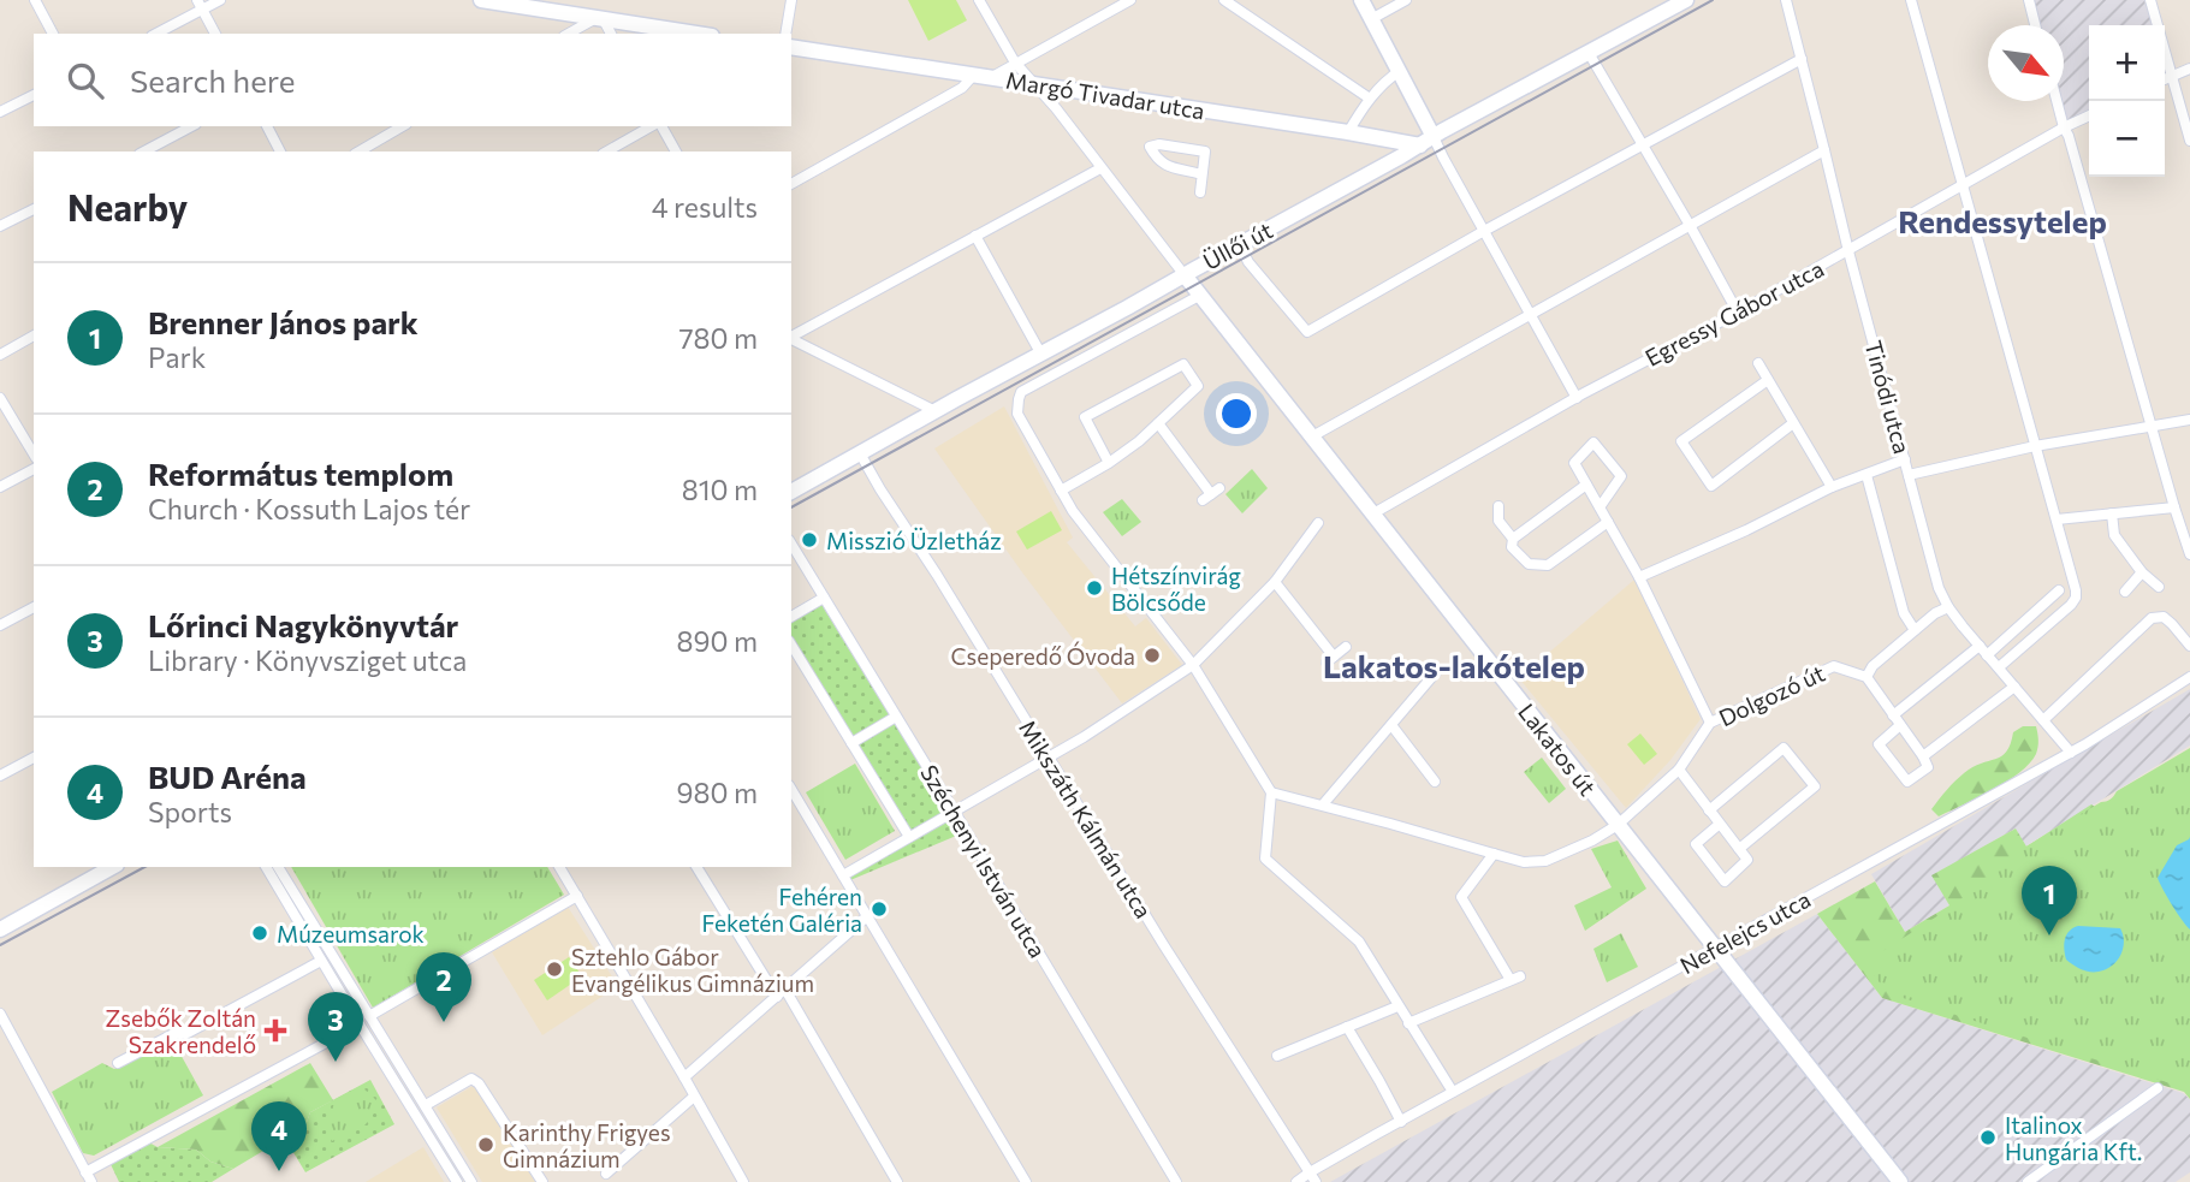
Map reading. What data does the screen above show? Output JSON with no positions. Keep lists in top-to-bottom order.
{
  "streets": {
    "street": [
      "Margó Tivadar utca",
      "Üllői út",
      "Egressy Gábor utca",
      "Tinódi utca",
      "Dolgozó út",
      "Lakatos út",
      "Mikszáth Kálmán utca",
      "Széchenyi István utca",
      "Nefelejcs utca"
    ]
  },
  "crossings": [
    ["Margó Tivadar utca", "Üllői út"],
    ["Üllői út", "Lakatos út"],
    ["Üllői út", "Mikszáth Kálmán utca"],
    ["Egressy Gábor utca", "Tinódi utca"],
    ["Egressy Gábor utca", "Lakatos út"],
    ["Tinódi utca", "Nefelejcs utca"],
    ["Dolgozó út", "Lakatos út"],
    ["Lakatos út", "Nefelejcs utca"],
    ["Mikszáth Kálmán utca", "Nefelejcs utca"]
  ],
  "districts": ["Rendessytelep", "Lakatos-lakótelep"],
  "places": {
    "other": [
      "Misszió Üzletház",
      "Hétszínvirág Bölcsőde",
      "Cseperedő Óvoda",
      "Fehéren Feketén Galéria",
      "Múzeumsarok",
      "Sztehlo Gábor Evangélikus Gimnázium",
      "Italinox Hungária Kft.",
      "Karinthy Frigyes Gimnázium"
    ],
    "health": ["Zsebők Zoltán Szakrendelő"]
  },
  "north": "bottom right",
  "page": {
    "map_buttons": ["+", "−"],
    "search": "Search here",
    "heading": ["Nearby", "4 results"],
    "list": [
      {
        "mark": "1",
        "name": "Brenner János park",
        "note": "Park",
        "value": "780 m"
      },
      {
        "mark": "2",
        "name": "Református templom",
        "note": "Church · Kossuth Lajos tér",
        "value": "810 m"
      },
      {
        "mark": "3",
        "name": "Lőrinci Nagykönyvtár",
        "note": "Library · Könyvsziget utca",
        "value": "890 m"
      },
      {
        "mark": "4",
        "name": "BUD Aréna",
        "note": "Sports",
        "value": "980 m"
      }
    ],
    "pins": [
      "1",
      "2",
      "3",
      "4"
    ]
  }
}
